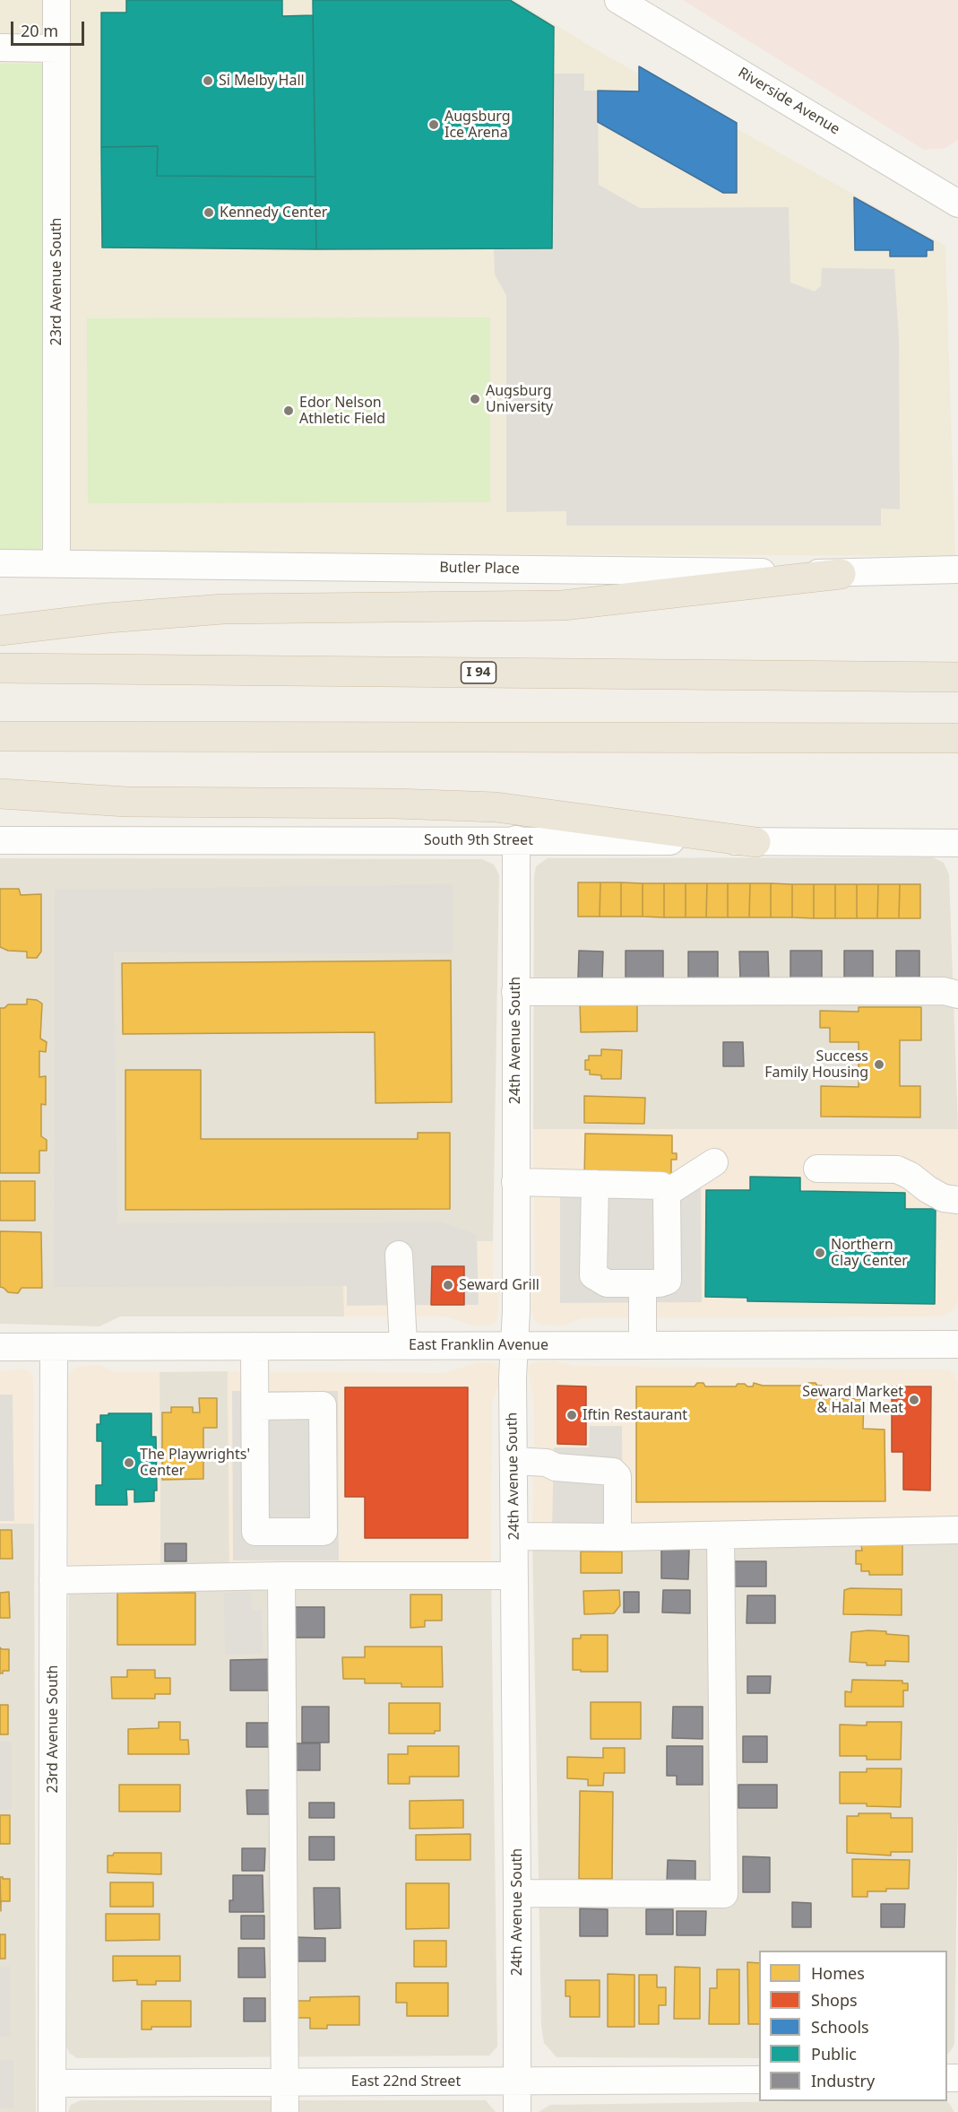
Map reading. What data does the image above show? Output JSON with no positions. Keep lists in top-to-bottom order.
{
  "streets": {
    "highway": ["I 94"],
    "street": [
      "Riverside Avenue",
      "23rd Avenue South",
      "Butler Place",
      "South 9th Street",
      "24th Avenue South",
      "East Franklin Avenue",
      "East 22nd Street"
    ]
  },
  "crossings": [
    ["23rd Avenue South", "Butler Place"],
    ["23rd Avenue South", "East Franklin Avenue"],
    ["23rd Avenue South", "East 22nd Street"],
    ["South 9th Street", "24th Avenue South"],
    ["24th Avenue South", "East Franklin Avenue"],
    ["24th Avenue South", "East 22nd Street"]
  ],
  "places": [
    "Si Melby Hall",
    "Augsburg Ice Arena",
    "Kennedy Center",
    "Augsburg University",
    "Edor Nelson Athletic Field",
    "Success Family Housing",
    "Northern Clay Center",
    "Seward Grill",
    "Seward Market & Halal Meat",
    "Iftin Restaurant",
    "The Playwrights' Center"
  ],
  "legend": [
    "Homes",
    "Shops",
    "Schools",
    "Public",
    "Industry"
  ],
  "scale_bar": "20 m"
}
